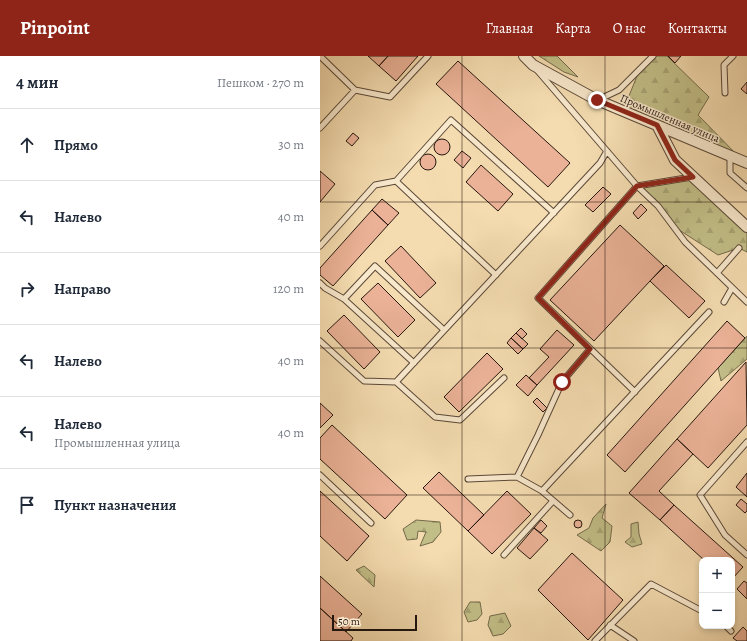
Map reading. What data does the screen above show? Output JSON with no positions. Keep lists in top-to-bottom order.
{
  "streets": {
    "street": ["Промышленная улица"]
  },
  "scale_bar": "50 m",
  "page": {
    "header": "Pinpoint",
    "nav": [
      "Главная",
      "Карта",
      "О нас",
      "Контакты"
    ],
    "heading": ["4 мин", "Пешком · 270 m"],
    "list": [
      ["Прямо", "30 m"],
      ["Налево", "40 m"],
      ["Направо", "120 m"],
      ["Налево", "40 m"],
      ["Налево", "Промышленная улица", "40 m"],
      "Пункт назначения"
    ],
    "map_buttons": ["+", "−"],
    "scale": "50 m"
  }
}
